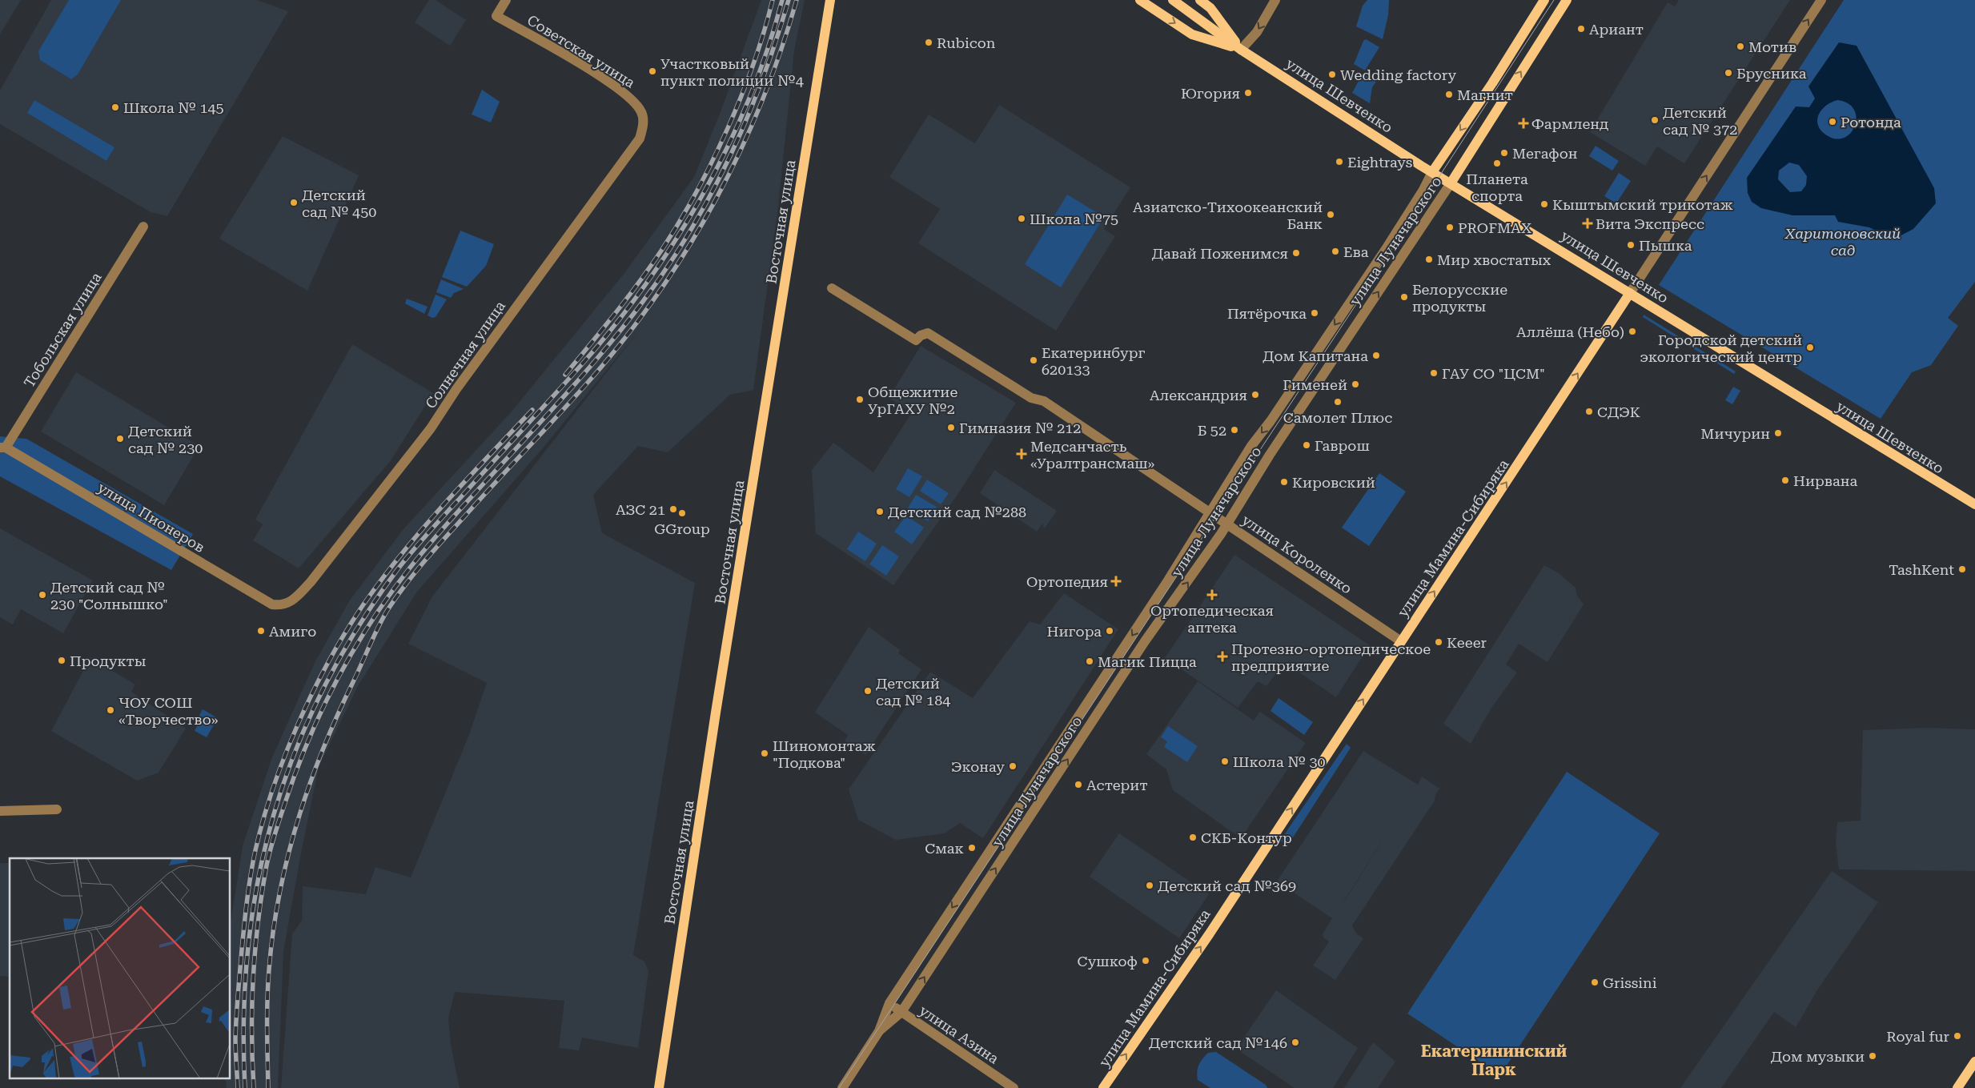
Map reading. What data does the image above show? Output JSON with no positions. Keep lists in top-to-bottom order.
{
  "streets": {
    "main road": [
      "улица Шевченко",
      "Восточная улица",
      "улица Луначарского",
      "улица Мамина-Сибиряка"
    ],
    "street": [
      "Советская улица",
      "Тобольская улица",
      "Солнечная улица",
      "улица Пионеров",
      "улица Короленко",
      "улица Азина"
    ]
  },
  "crossings": [
    ["Советская улица", "Солнечная улица"],
    ["улица Шевченко", "улица Луначарского"],
    ["улица Шевченко", "улица Мамина-Сибиряка"],
    ["улица Луначарского", "улица Короленко"],
    ["улица Луначарского", "улица Азина"],
    ["Тобольская улица", "улица Пионеров"],
    ["Солнечная улица", "улица Пионеров"],
    ["улица Мамина-Сибиряка", "улица Короленко"]
  ],
  "one_way": ["улица Мамина-Сибиряка"],
  "districts": ["Екатерининский Парк"],
  "parks": ["Харитоновский сад"],
  "places": {
    "other": [
      "Ариант",
      "Rubicon",
      "Мотив",
      "Участковый пункт полиции №4",
      "Брусника",
      "Wedding factory",
      "Югория",
      "Магнит",
      "Школа № 145",
      "Детский сад № 372",
      "Ротонда",
      "Мегафон",
      "Eightrays",
      "Планета спорта",
      "Детский сад № 450",
      "Кыштымский трикотаж",
      "Азиатско-Тихоокеанский Банк",
      "Школа №75",
      "PROFMAX",
      "Пышка",
      "Ева",
      "Давай Поженимся",
      "Мир хвостатых",
      "Белорусские продукты",
      "Пятёрочка",
      "Аллёша (Небо)",
      "Городской детский экологический центр",
      "Дом Капитана",
      "Екатеринбург 620133",
      "ГАУ СО \"ЦСМ\"",
      "Гименей",
      "Александрия",
      "Общежитие УрГАХУ №2",
      "Самолет Плюс",
      "СДЭК",
      "Гимназия № 212",
      "Б 52",
      "Мичурин",
      "Детский сад № 230",
      "Гаврош",
      "Нирвана",
      "Кировский",
      "АЗС 21",
      "Детский сад №288",
      "GGroup",
      "TashKent",
      "Детский сад № 230 \"Солнышко\"",
      "Амиго",
      "Нигора",
      "Keeer",
      "Продукты",
      "Магик Пицца",
      "Детский сад № 184",
      "ЧОУ СОШ «Творчество»",
      "Шиномонтаж \"Подкова\"",
      "Школа № 30",
      "Эконау",
      "Астерит",
      "СКБ-Контур",
      "Смак",
      "Детский сад №369",
      "Сушкоф",
      "Grissini",
      "Royal fur",
      "Детский сад №146",
      "Дом музыки"
    ],
    "health": [
      "Фармленд",
      "Вита Экспресс",
      "Медсанчасть «Уралтрансмаш»",
      "Ортопедия",
      "Ортопедическая аптека",
      "Протезно-ортопедическое предприятие"
    ]
  }
}
